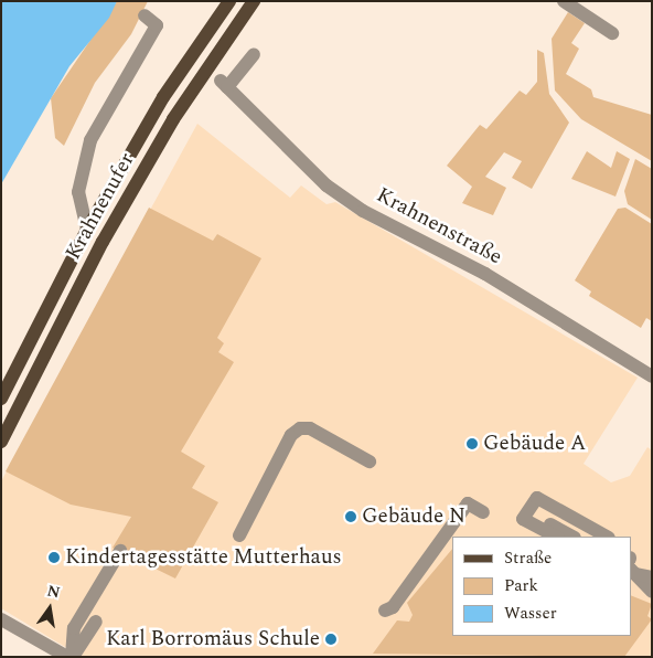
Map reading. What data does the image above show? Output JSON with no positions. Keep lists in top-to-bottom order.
{
  "streets": {
    "main road": ["Krahnenufer"],
    "street": ["Krahnenstraße"]
  },
  "places": [
    "Gebäude A",
    "Gebäude N",
    "Kindertagesstätte Mutterhaus",
    "Karl Borromäus Schule"
  ],
  "legend": ["Straße", "Park", "Wasser"],
  "north": "top"
}
